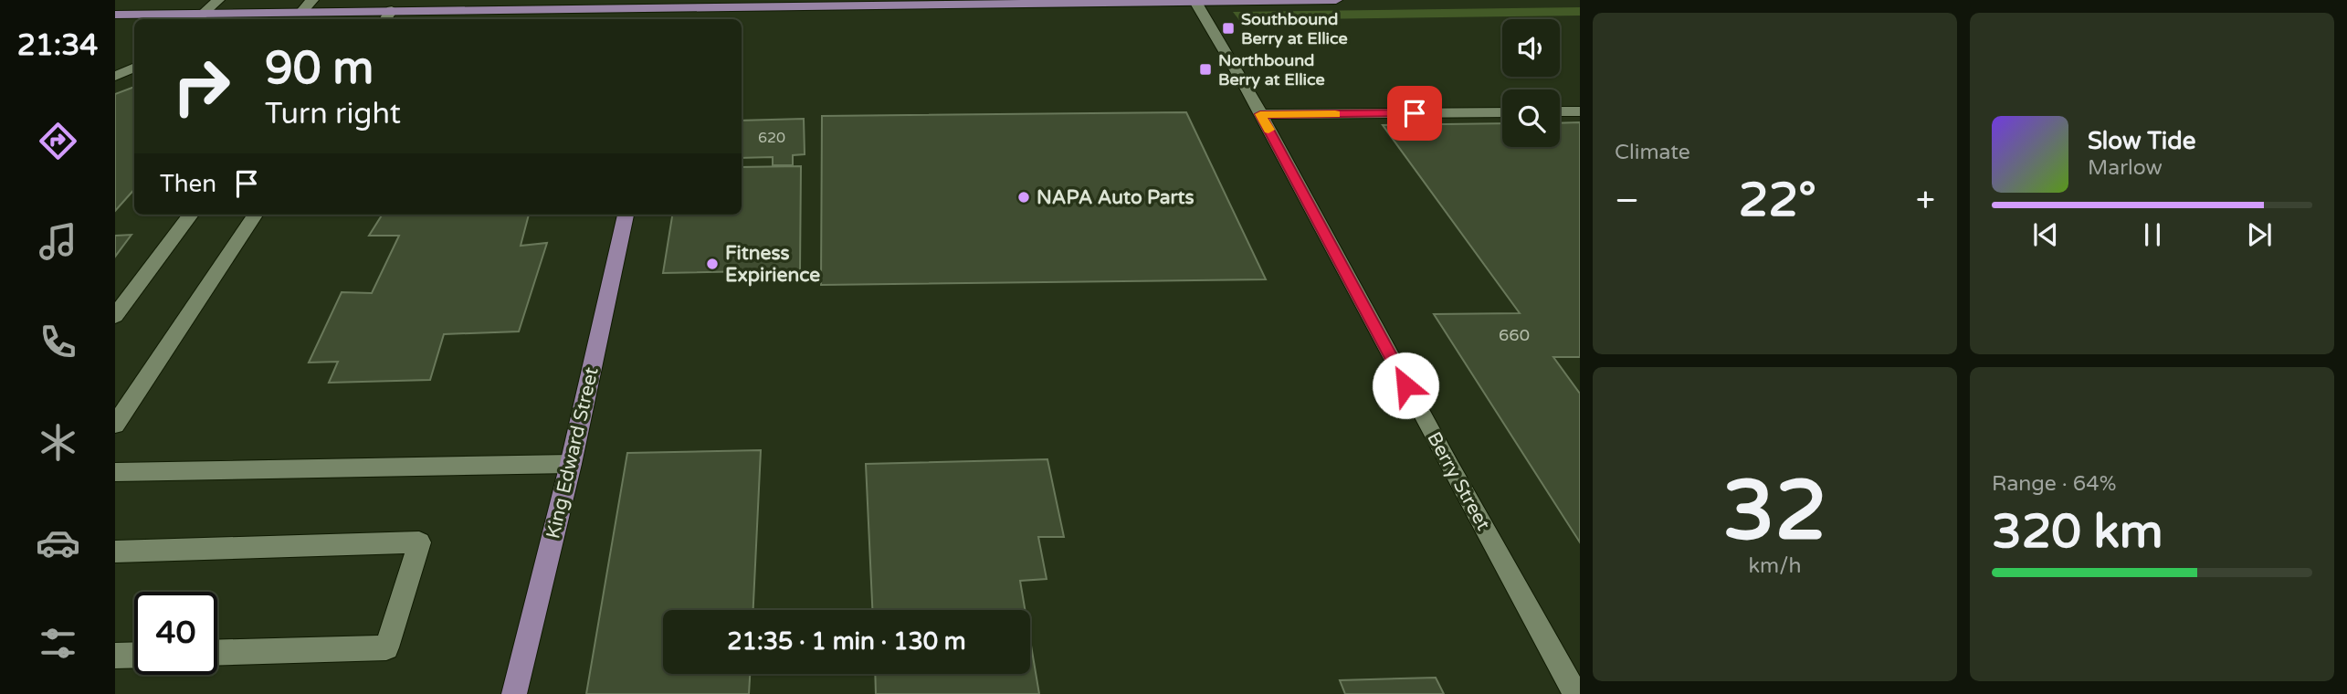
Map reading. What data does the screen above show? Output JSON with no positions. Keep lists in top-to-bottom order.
{
  "streets": {
    "main road": ["King Edward Street"],
    "street": ["Berry Street"]
  },
  "places": {
    "transit": ["Southbound Berry at Ellice", "Northbound Berry at Ellice"],
    "other": ["NAPA Auto Parts", "Fitness Expirience"]
  },
  "house_numbers": ["620", "660"],
  "page": {
    "tabs": "21:34",
    "tile": [
      "Climate",
      ["32", "km/h"],
      ["Range · 64%", "320 km"]
    ],
    "turn": ["90 m", "Turn right"],
    "song": ["Slow Tide", "Marlow"],
    "then": "Then",
    "heat": ["−", "22°", "+"],
    "limit": "40",
    "trip": "21:35 · 1 min · 130 m"
  }
}
